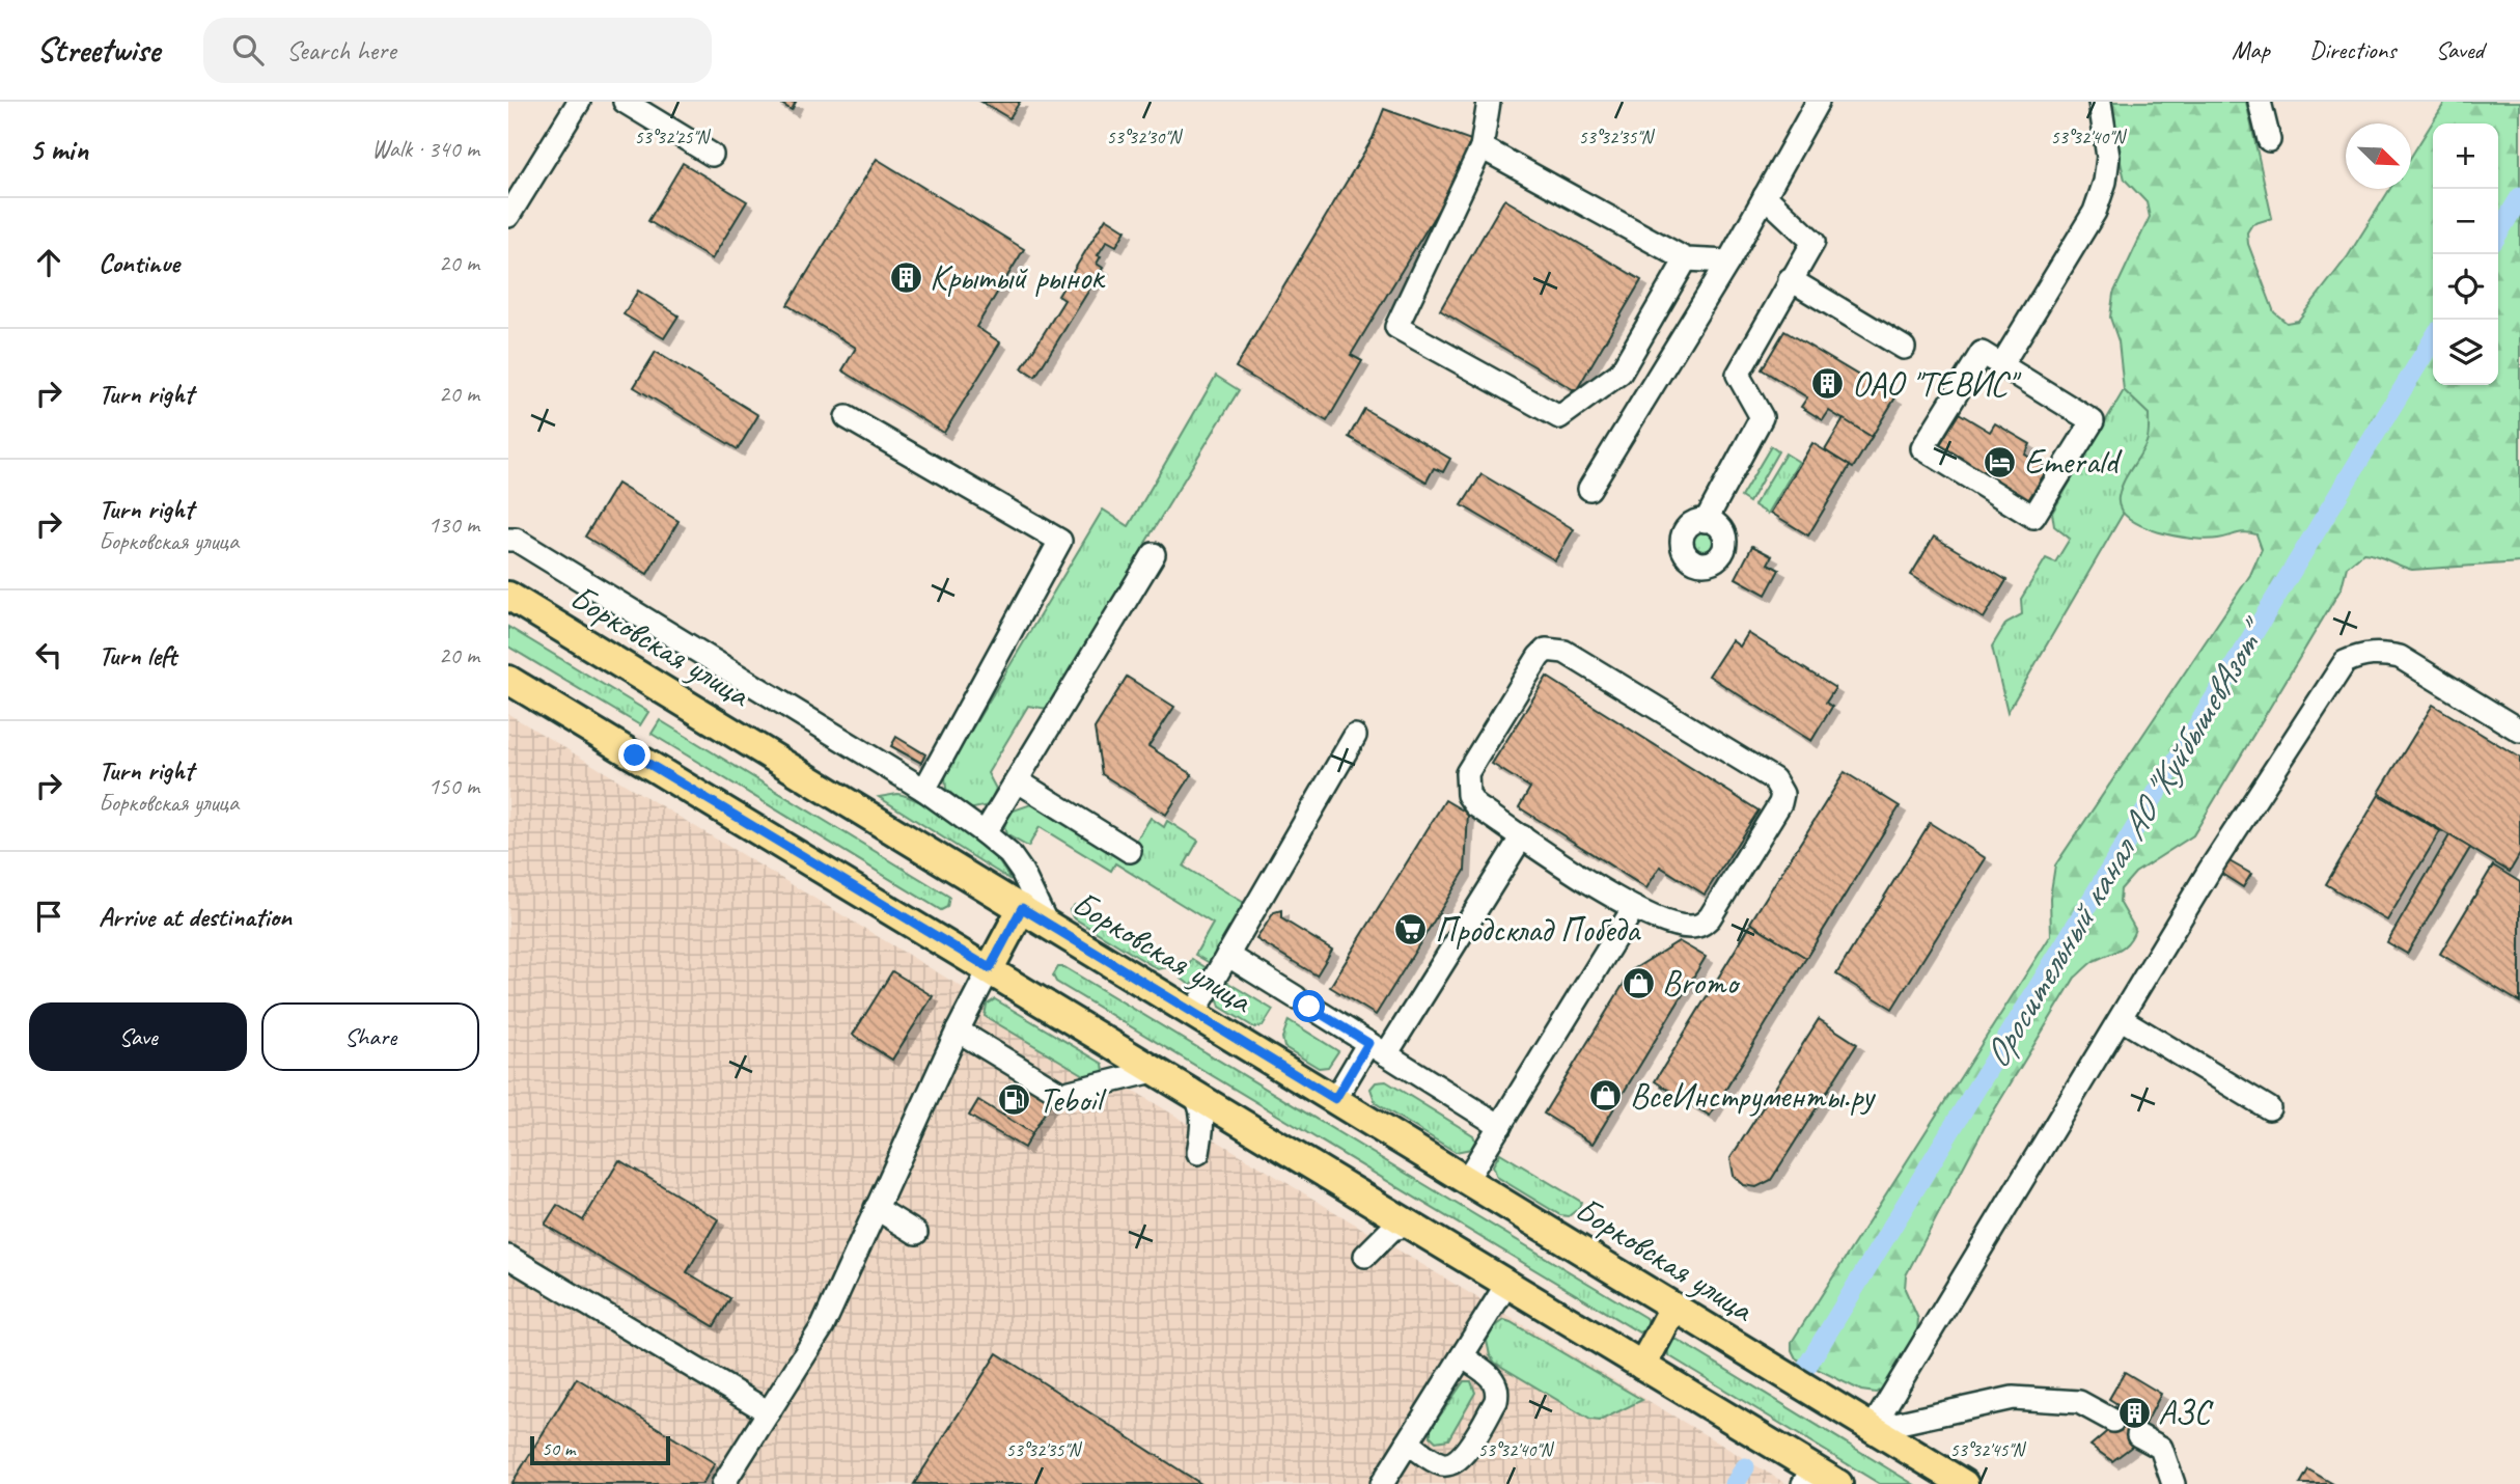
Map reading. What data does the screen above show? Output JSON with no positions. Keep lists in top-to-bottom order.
{
  "streets": {
    "main road": ["Борковская улица"]
  },
  "water": ["Оросительный канал АО \"КуйбышевАзот\""],
  "places": {
    "building": ["Крытый рынок", "ОАО \"ТЕВИС\"", "АЗС"],
    "hotel": ["Emerald"],
    "supermarket": ["Продсклад Победа"],
    "shop": ["Bromo", "ВсеИнструменты.ру"],
    "fuel station": ["Teboil"]
  },
  "scale_bar": "50 m",
  "north": "bottom right",
  "page": {
    "header": "Streetwise",
    "search": "Search here",
    "nav": ["Map", "Directions", "Saved"],
    "heading": ["5 min", "Walk · 340 m"],
    "map_buttons": ["+", "−"],
    "list": [
      ["Continue", "20 m"],
      ["Turn right", "20 m"],
      ["Turn right", "Борковская улица", "130 m"],
      ["Turn left", "20 m"],
      ["Turn right", "Борковская улица", "150 m"],
      "Arrive at destination"
    ],
    "buttons": ["Save", "Share"],
    "scale": "50 m"
  },
  "coordinates": [
    "53°32'25\"N",
    "53°32'30\"N",
    "53°32'35\"N",
    "53°32'40\"N",
    "53°32'45\"N"
  ]
}
